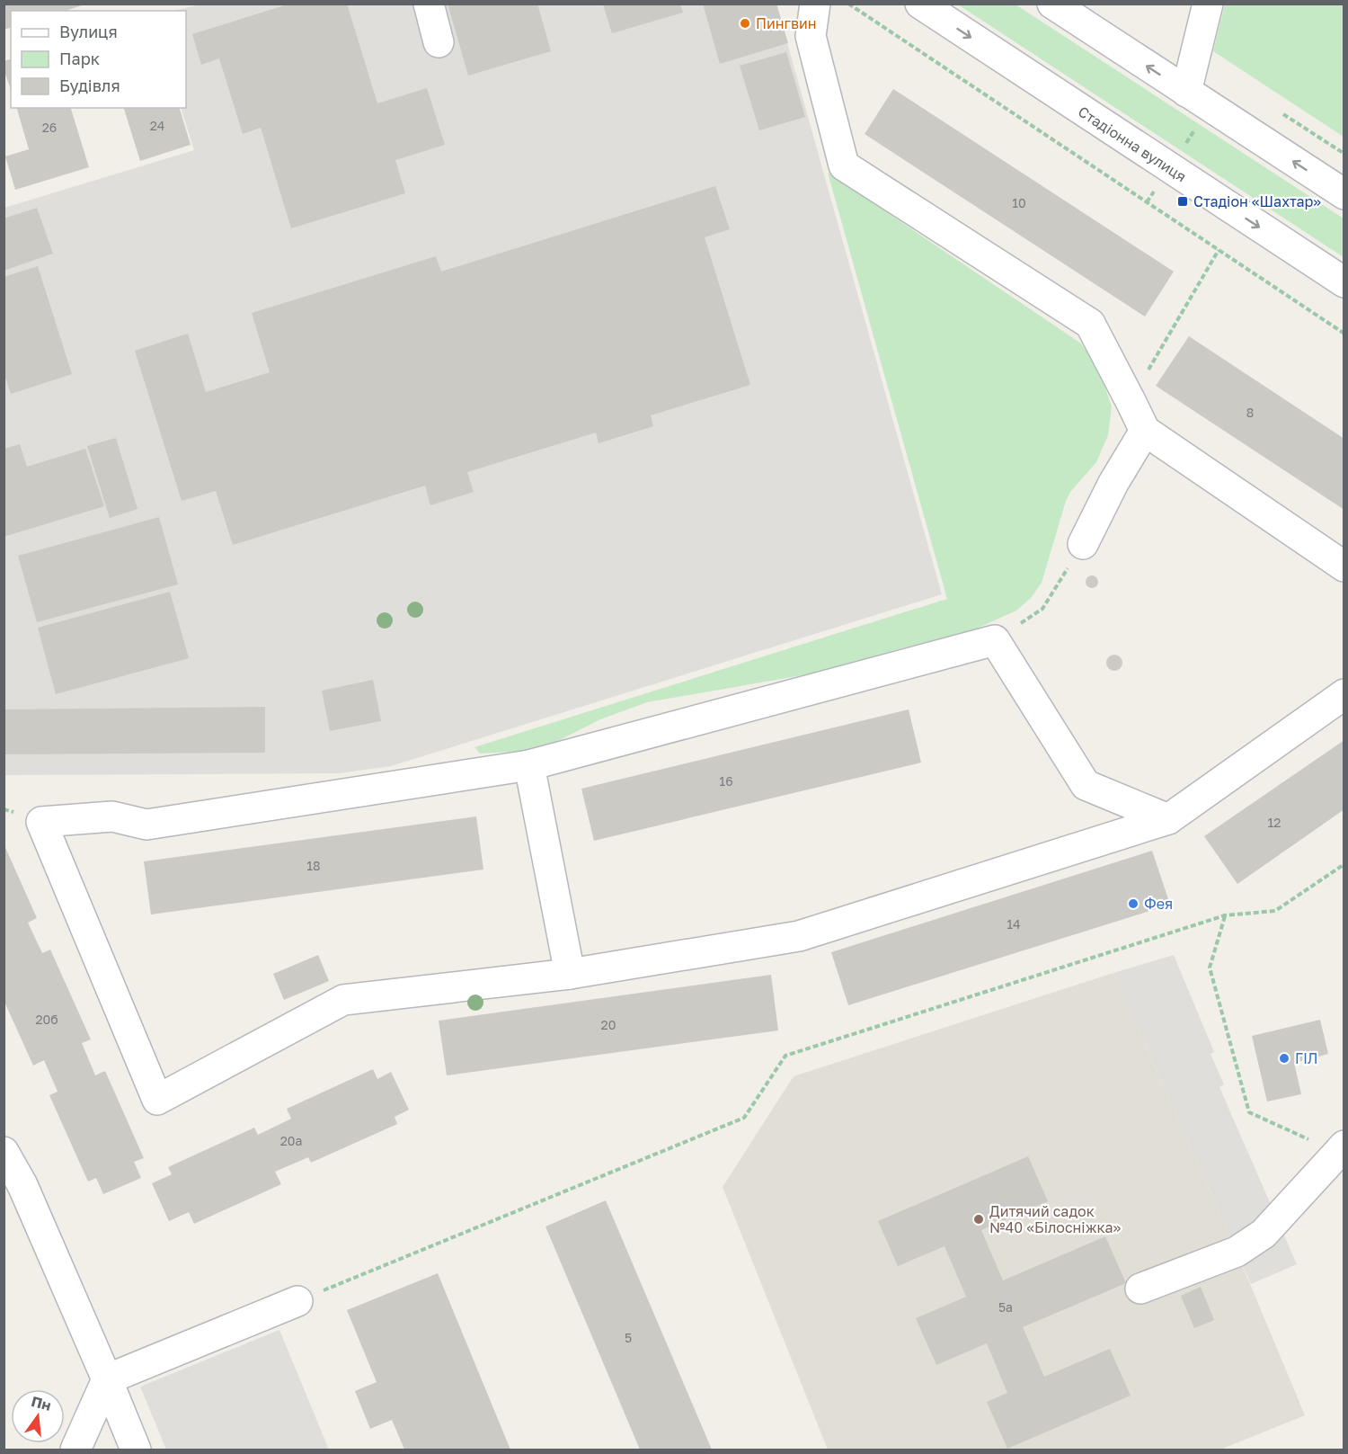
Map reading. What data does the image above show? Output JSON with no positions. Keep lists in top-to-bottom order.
{
  "streets": {
    "street": ["Стадіонна вулиця"]
  },
  "places": {
    "other": [
      "Пингвин",
      "Фея",
      "ГІЛ",
      "Дитячий садок №40 «Білосніжка»"
    ],
    "transit": ["Стадіон «Шахтар»"]
  },
  "house_numbers": [
    "24",
    "26",
    "10",
    "8",
    "16",
    "12",
    "18",
    "14",
    "20б",
    "20",
    "20а",
    "5а",
    "5"
  ],
  "legend": ["Вулиця", "Парк", "Будівля"],
  "north": "top"
}
